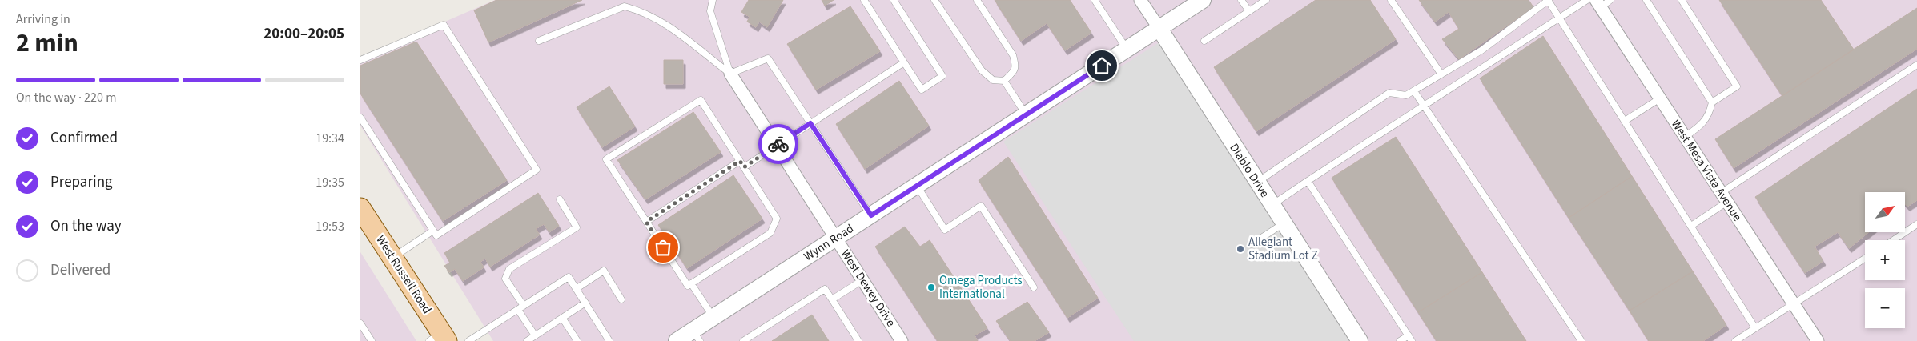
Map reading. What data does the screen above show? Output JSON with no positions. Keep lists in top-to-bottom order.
{
  "streets": {
    "main road": ["West Russell Road"],
    "street": [
      "Diablo Drive",
      "West Mesa Vista Avenue",
      "Wynn Road",
      "West Dewey Drive"
    ]
  },
  "crossings": [
    ["Diablo Drive", "Wynn Road"],
    ["Wynn Road", "West Dewey Drive"]
  ],
  "places": ["Allegiant Stadium Lot Z", "Omega Products International"],
  "north": "top right",
  "page": {
    "heading": ["2 min", "Arriving in", "20:00–20:05"],
    "bar": "On the way · 220 m",
    "list": [
      ["Confirmed", "19:34"],
      ["Preparing", "19:35"],
      ["On the way", "19:53"],
      "Delivered"
    ],
    "map_buttons": ["+", "−"]
  }
}
